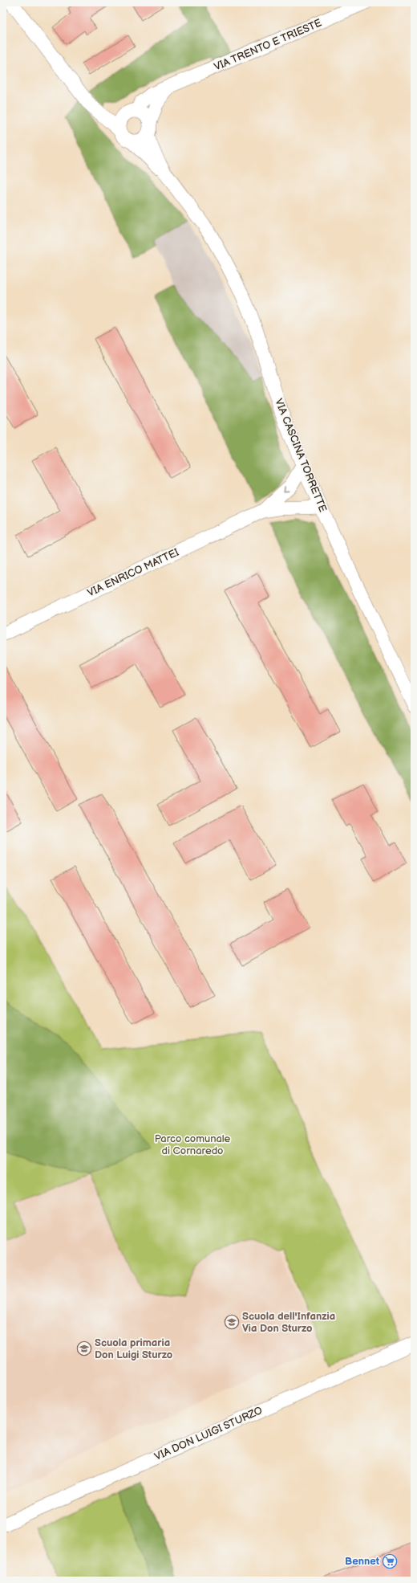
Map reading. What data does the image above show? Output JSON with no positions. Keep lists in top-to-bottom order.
{
  "streets": {
    "street": [
      "VIA TRENTO E TRIESTE",
      "VIA CASCINA TORRETTE",
      "VIA ENRICO MATTEI",
      "VIA DON LUIGI STURZO"
    ]
  },
  "crossings": [
    ["VIA TRENTO E TRIESTE", "VIA CASCINA TORRETTE"],
    ["VIA CASCINA TORRETTE", "VIA ENRICO MATTEI"]
  ],
  "parks": ["Parco comunale di Cornaredo"],
  "places": {
    "school or university": ["Scuola dell'Infanzia Via Don Sturzo", "Scuola primaria Don Luigi Sturzo"],
    "supermarket": ["Bennet"]
  }
}
